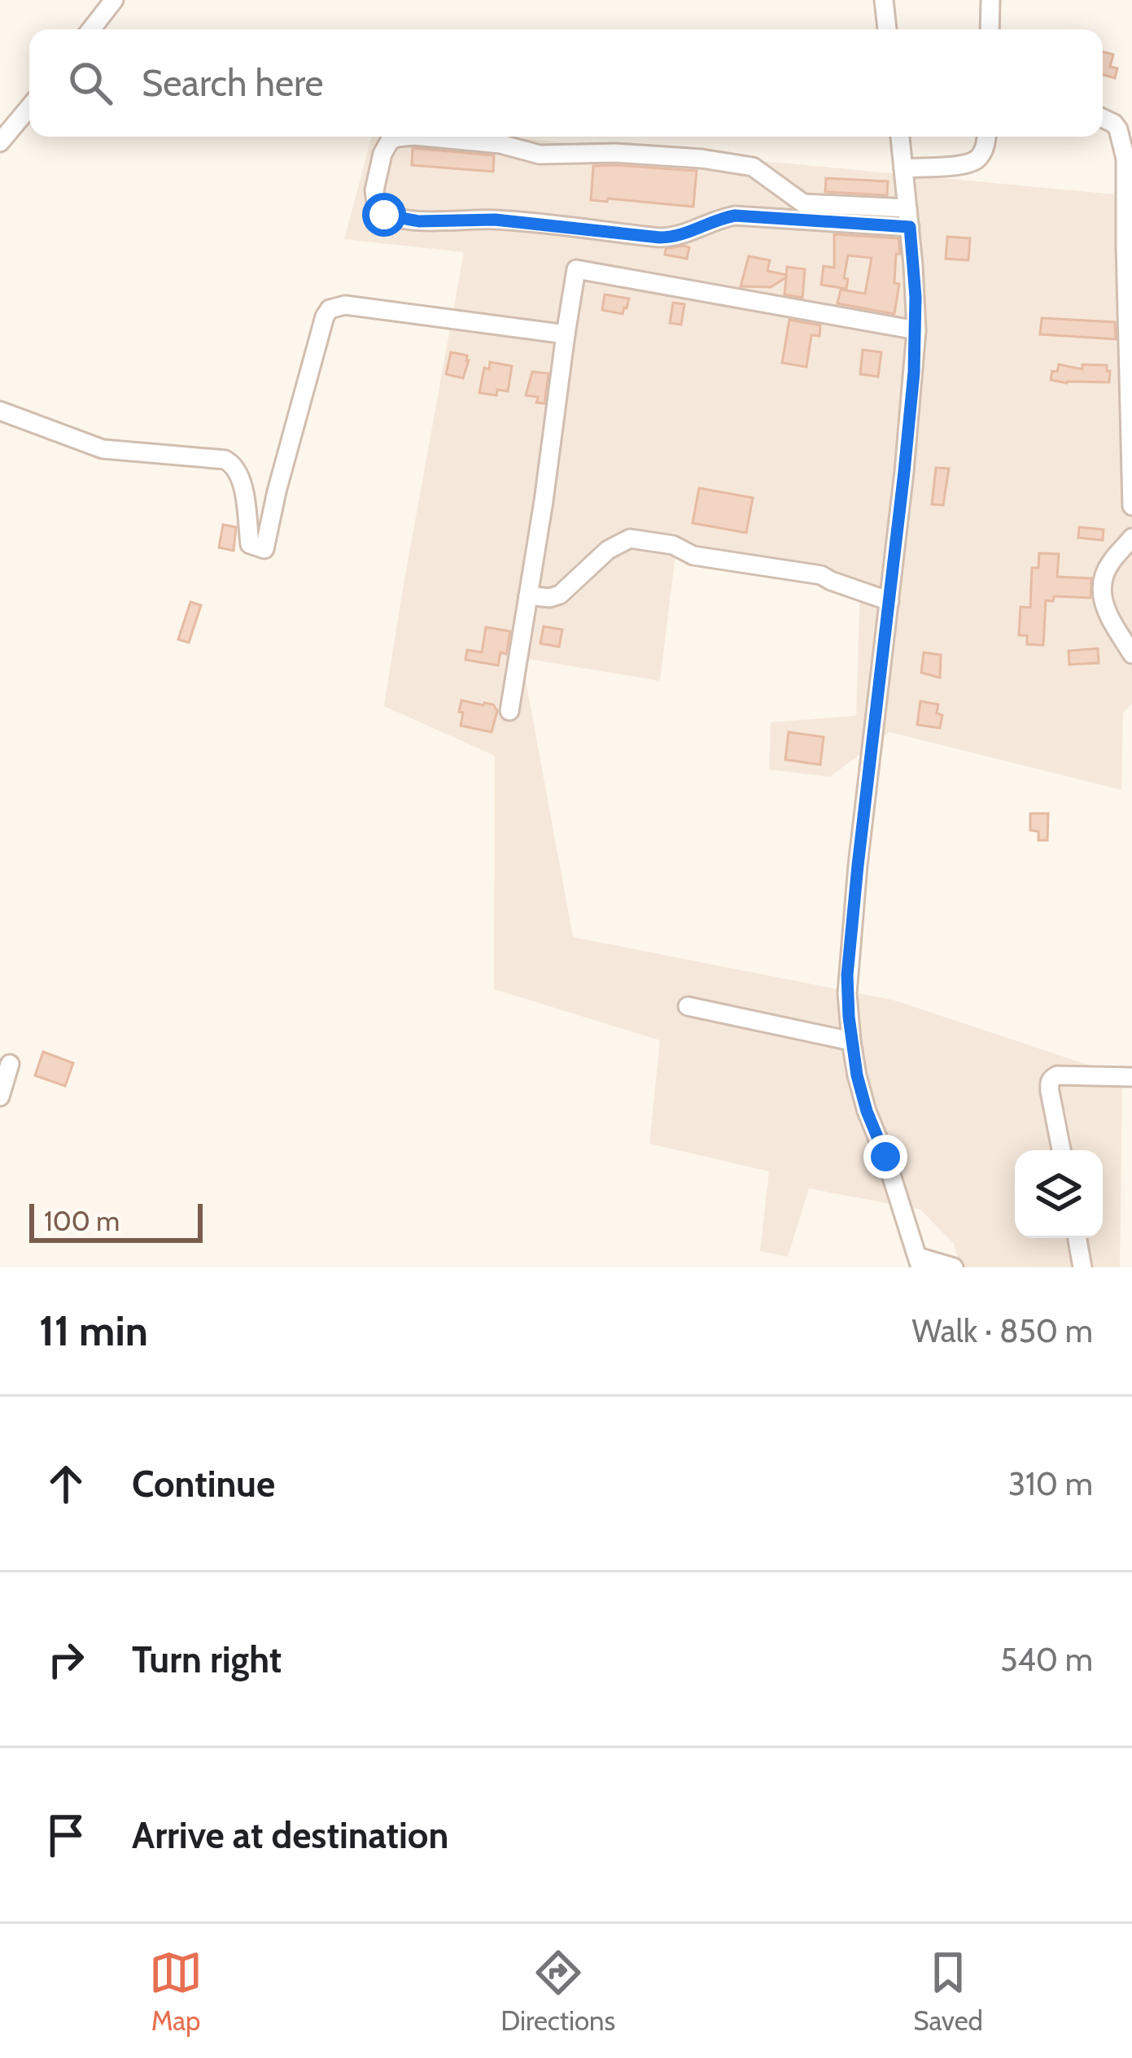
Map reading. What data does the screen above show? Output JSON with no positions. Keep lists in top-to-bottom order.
{
  "scale_bar": "100 m",
  "page": {
    "search": "Search here",
    "scale": "100 m",
    "heading": ["11 min", "Walk · 850 m"],
    "list": [
      ["Continue", "310 m"],
      ["Turn right", "540 m"],
      "Arrive at destination"
    ],
    "nav": ["Map", "Directions", "Saved"]
  }
}
